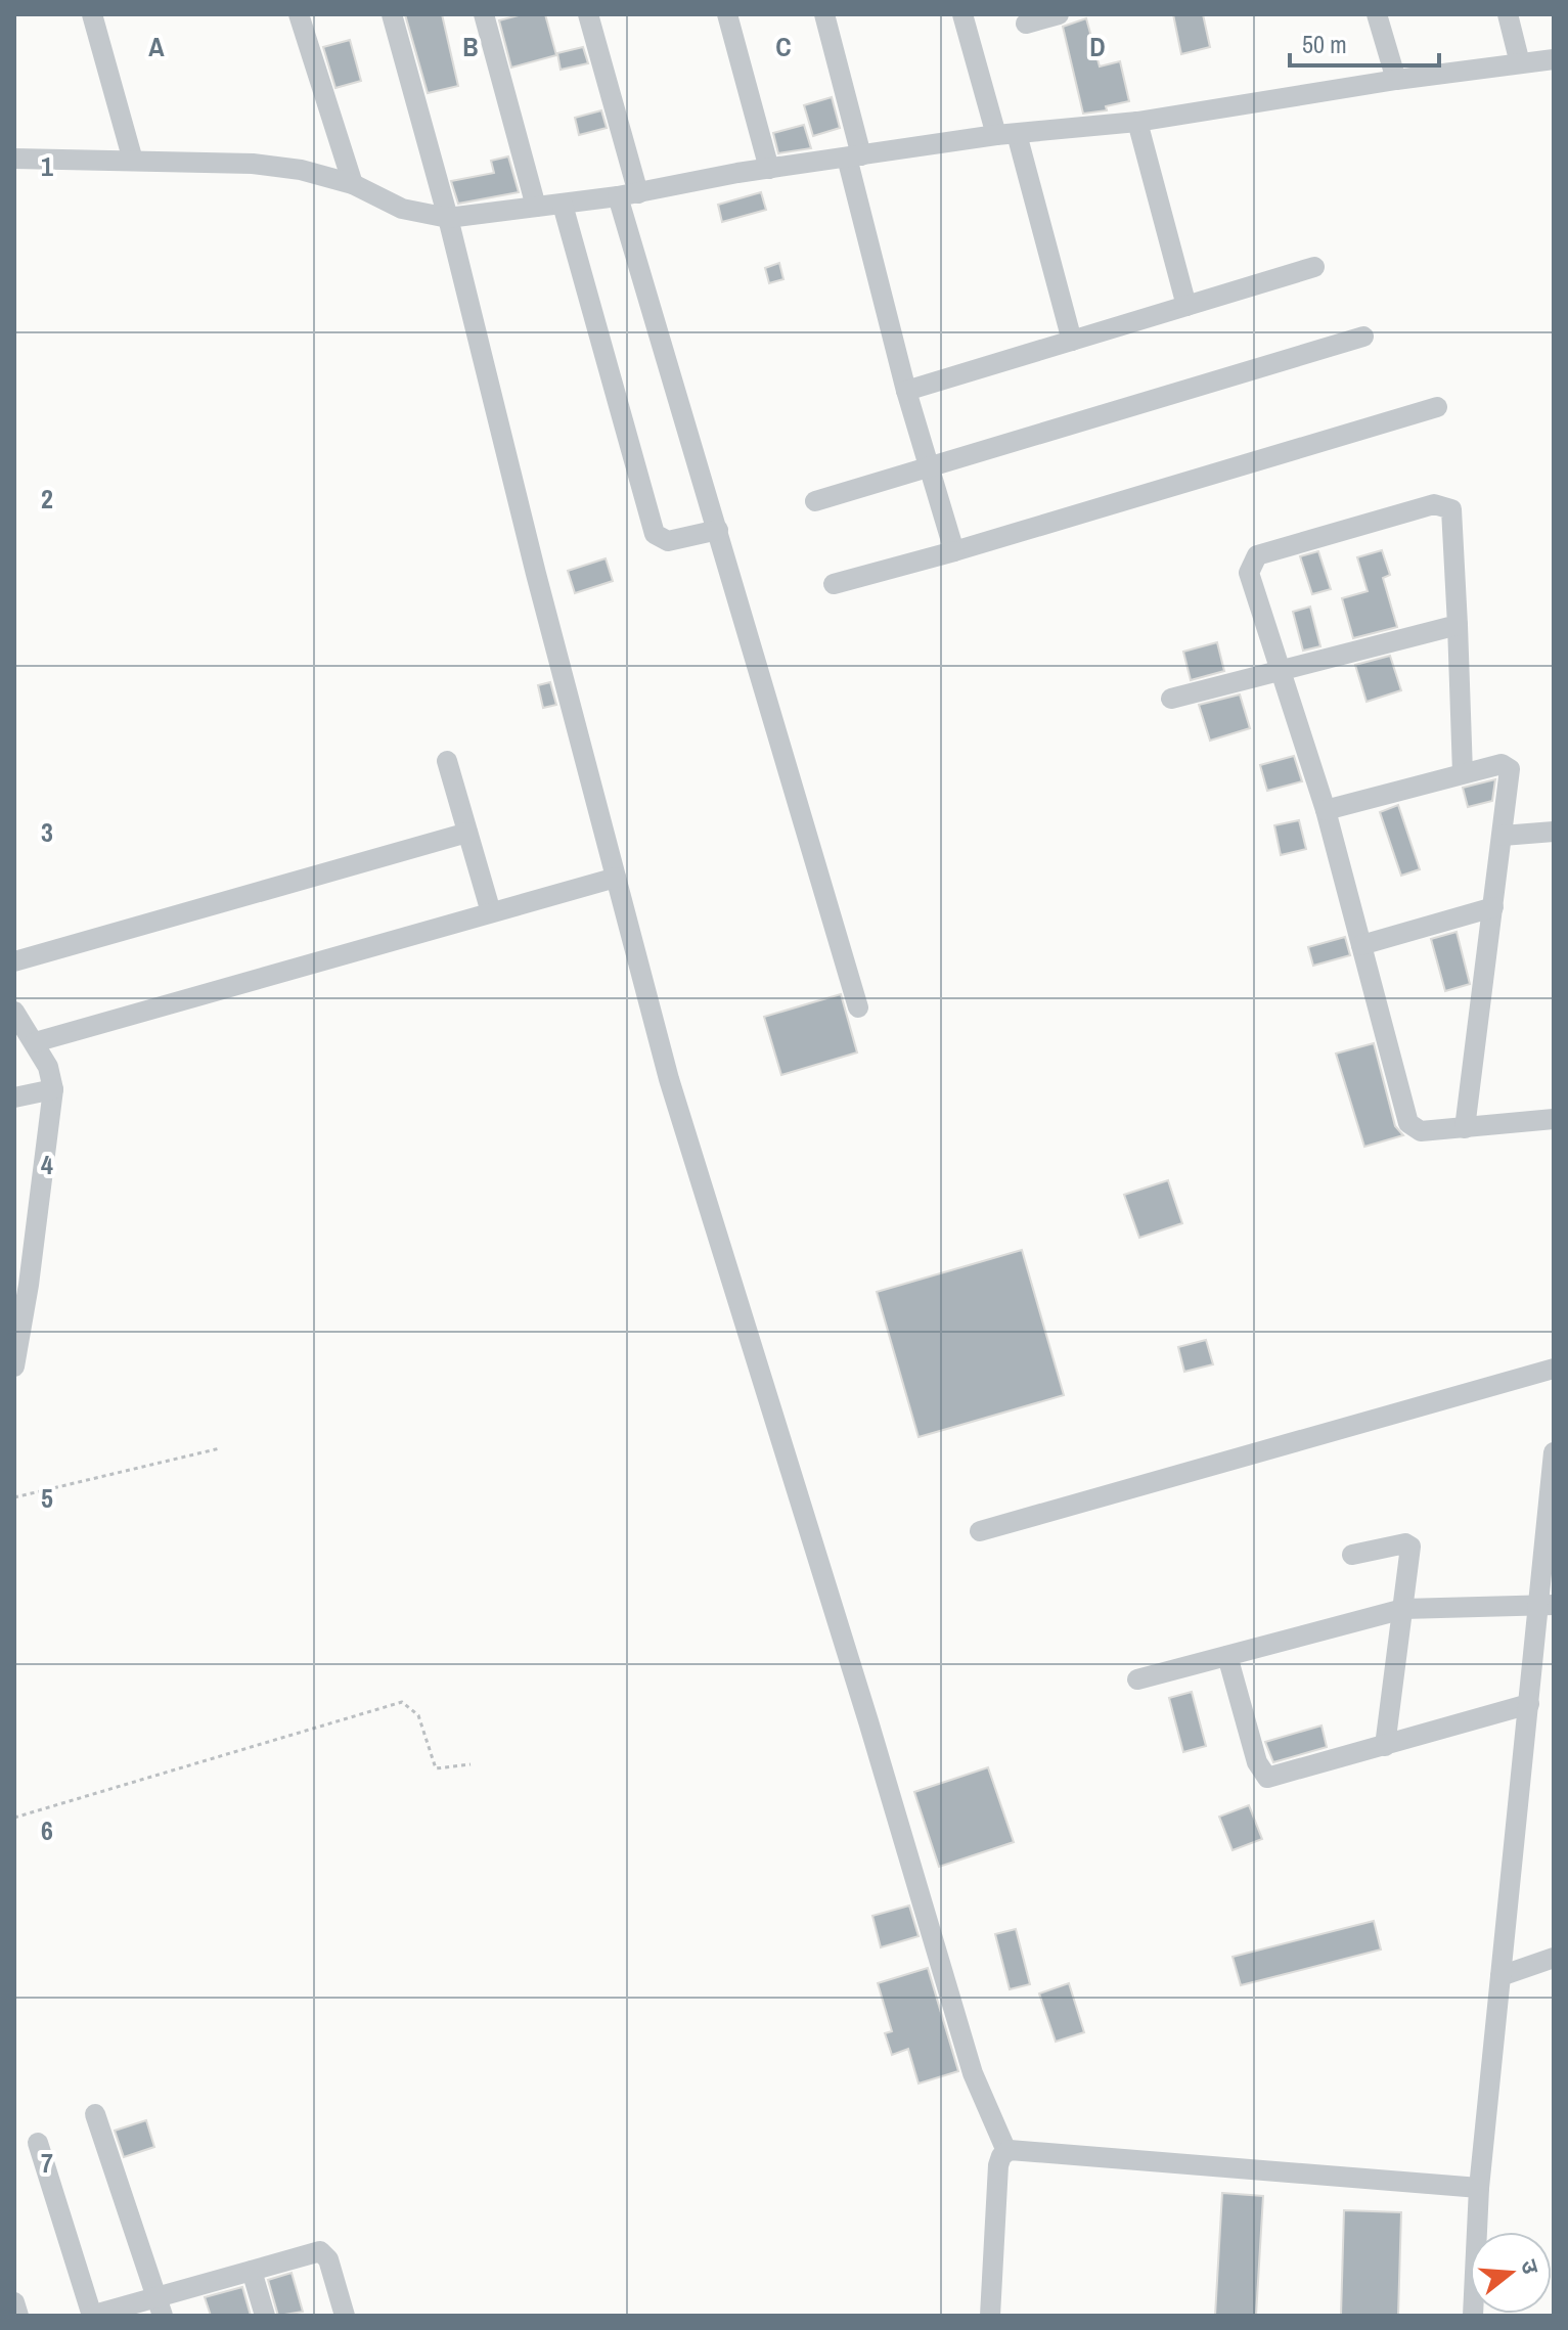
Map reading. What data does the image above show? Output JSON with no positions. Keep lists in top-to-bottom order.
{
  "scale_bar": "50 m",
  "north": "right",
  "grid": {
    "columns": [
      "A",
      "B",
      "C",
      "D"
    ],
    "rows": [
      "1",
      "2",
      "3",
      "4",
      "5",
      "6",
      "7"
    ]
  }
}
